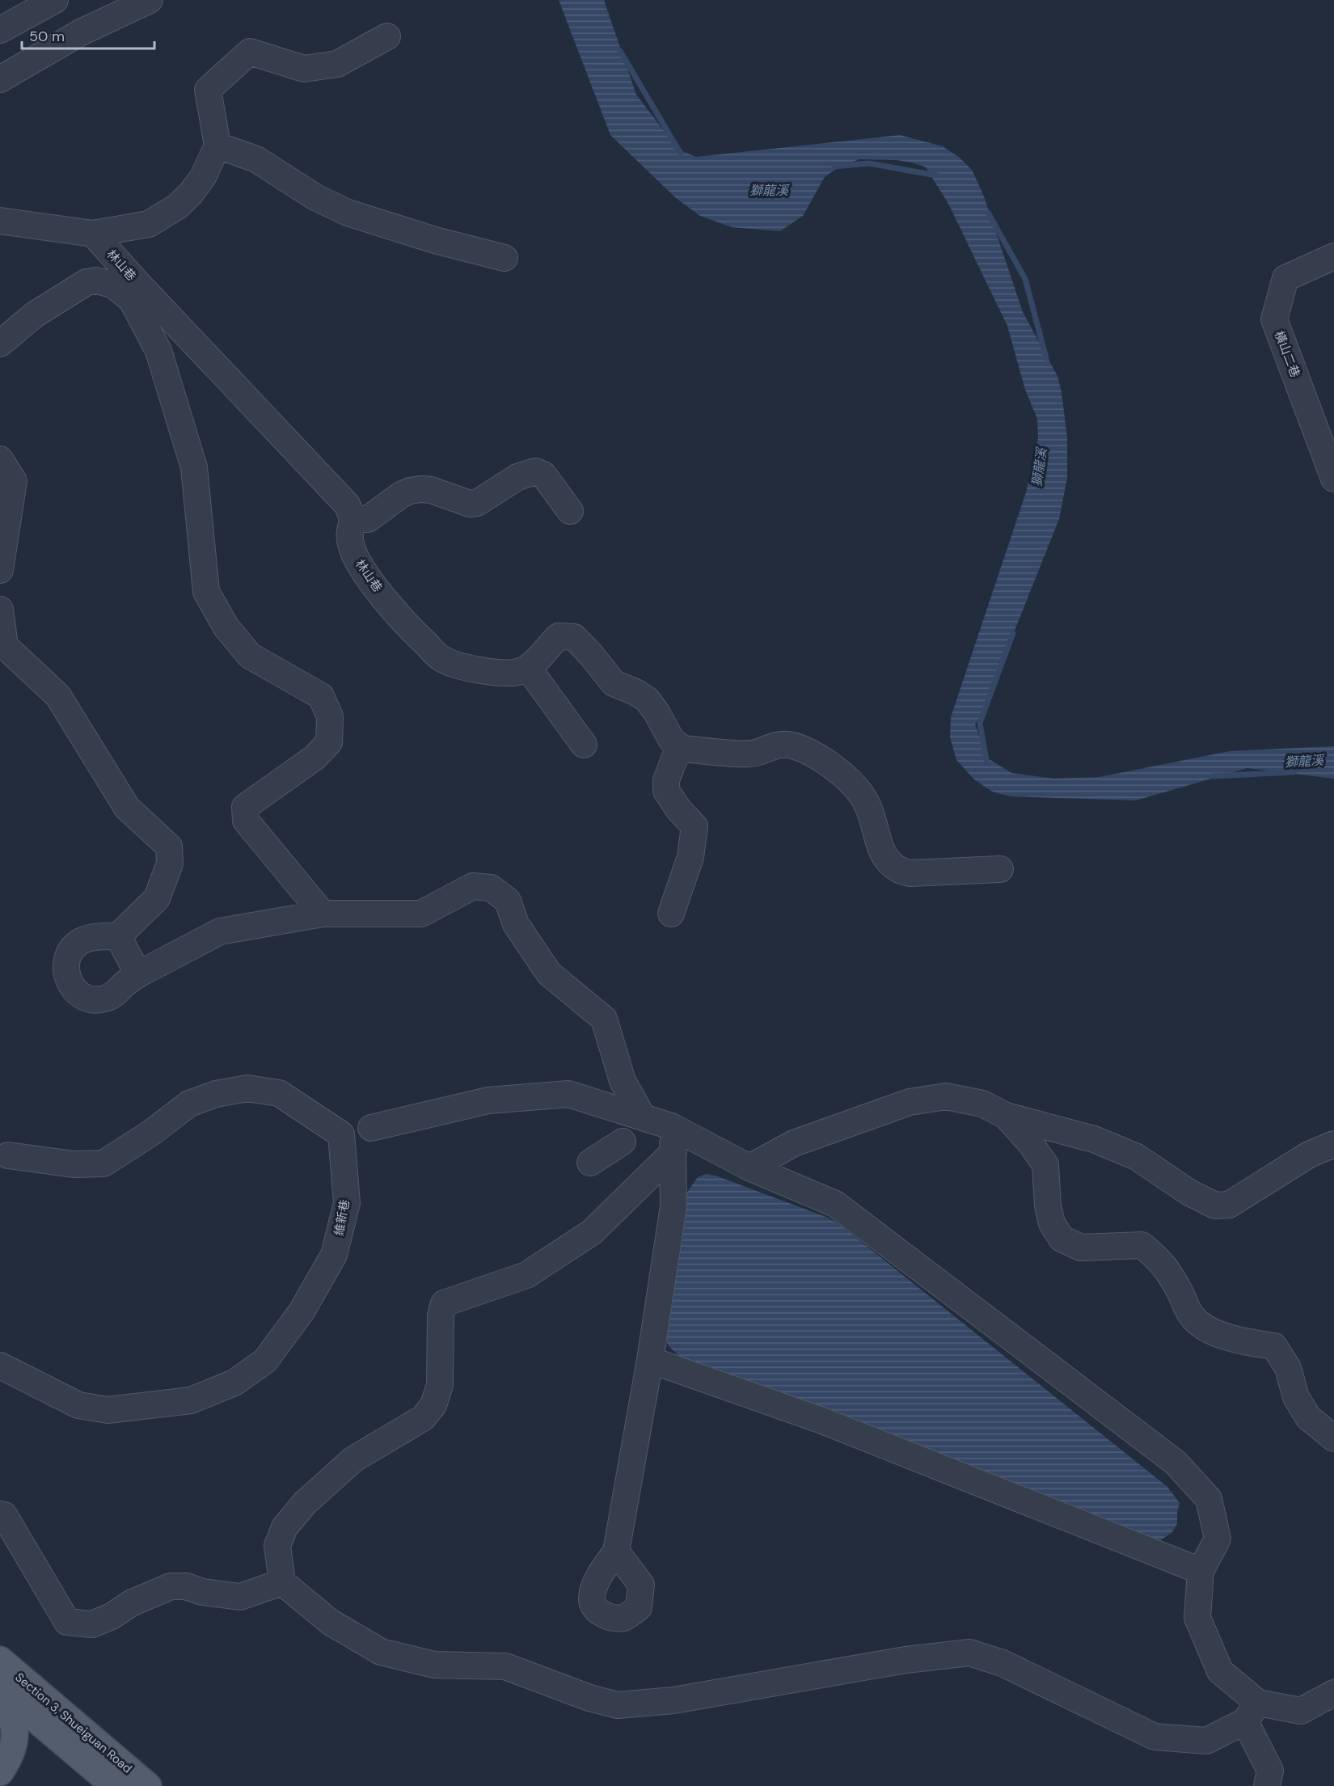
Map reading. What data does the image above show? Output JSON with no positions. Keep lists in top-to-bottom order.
{
  "streets": {
    "main road": ["Section 3, Shueiguan Road"],
    "street": ["林山巷", "橫山二巷", "維新巷"]
  },
  "water": ["獅龍溪"],
  "scale_bar": "50 m"
}
